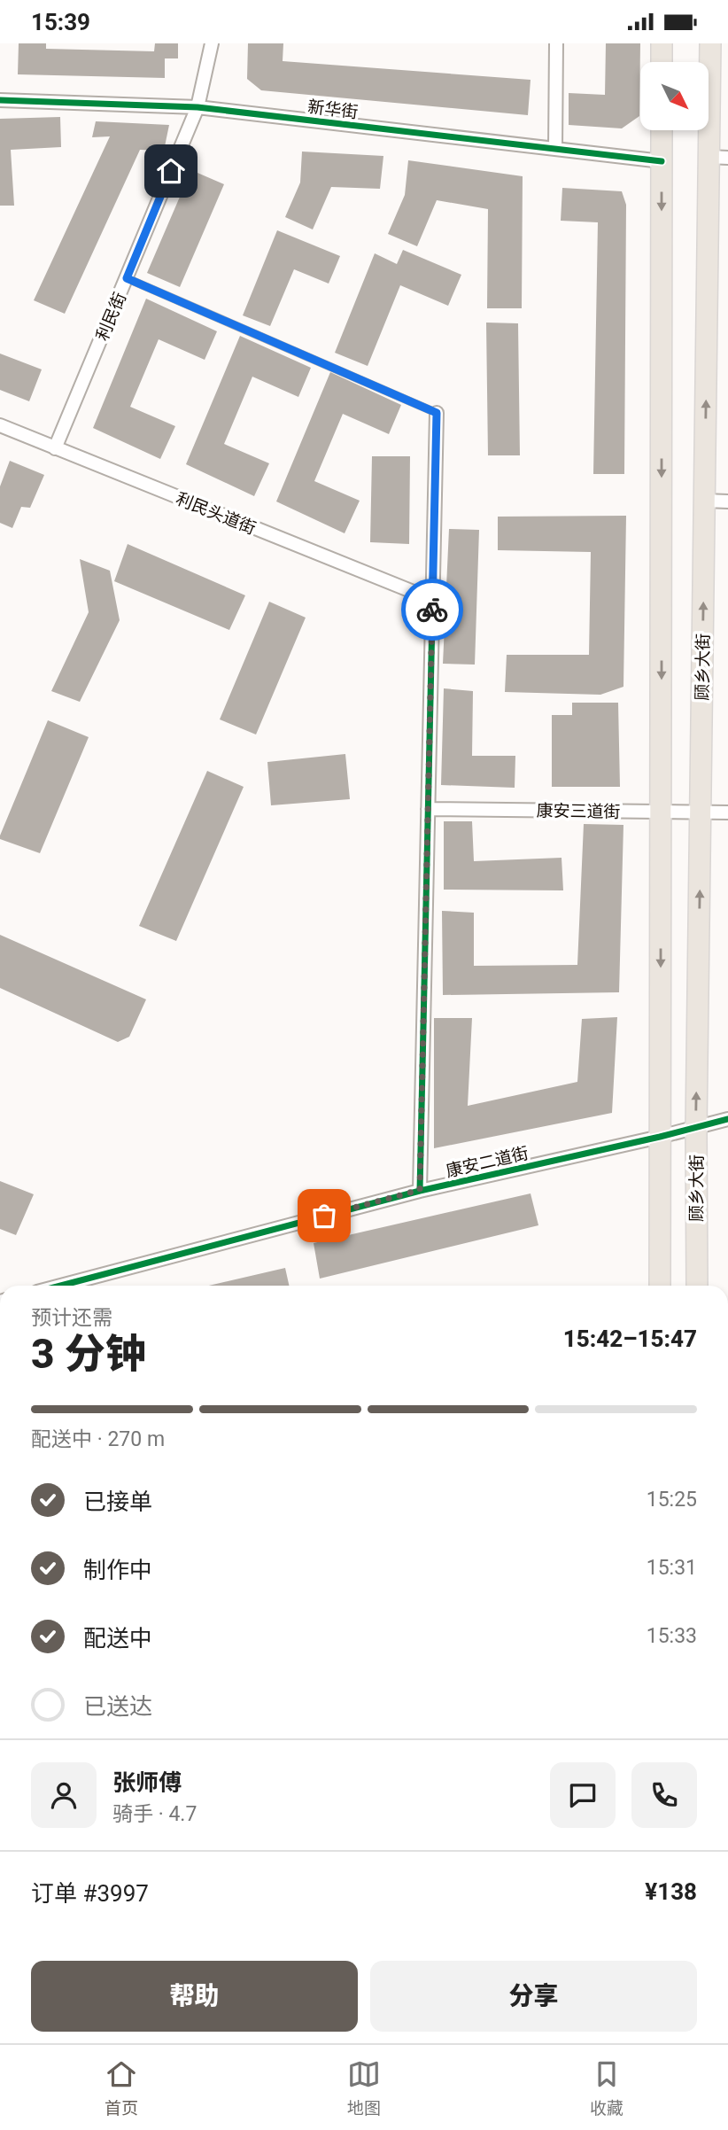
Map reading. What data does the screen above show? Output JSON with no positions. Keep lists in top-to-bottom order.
{
  "streets": {
    "main road": ["顾乡大街"],
    "street": [
      "新华街",
      "利民街",
      "利民头道街",
      "康安三道街",
      "康安二道街"
    ]
  },
  "crossings": [
    ["新华街", "利民街"],
    ["利民街", "利民头道街"],
    ["顾乡大街", "康安三道街"],
    ["顾乡大街", "康安二道街"]
  ],
  "north": "bottom right",
  "page": {
    "status": "15:39",
    "heading": ["3 分钟", "预计还需", "15:42–15:47"],
    "panel": [
      "张师傅",
      "骑手 · 4.7",
      "订单 #3997",
      "¥138"
    ],
    "bar": "配送中 · 270 m",
    "list": [
      ["已接单", "15:25"],
      ["制作中", "15:31"],
      ["配送中", "15:33"],
      "已送达"
    ],
    "buttons": ["帮助", "分享"],
    "tabs": ["首页", "地图", "收藏"]
  }
}
